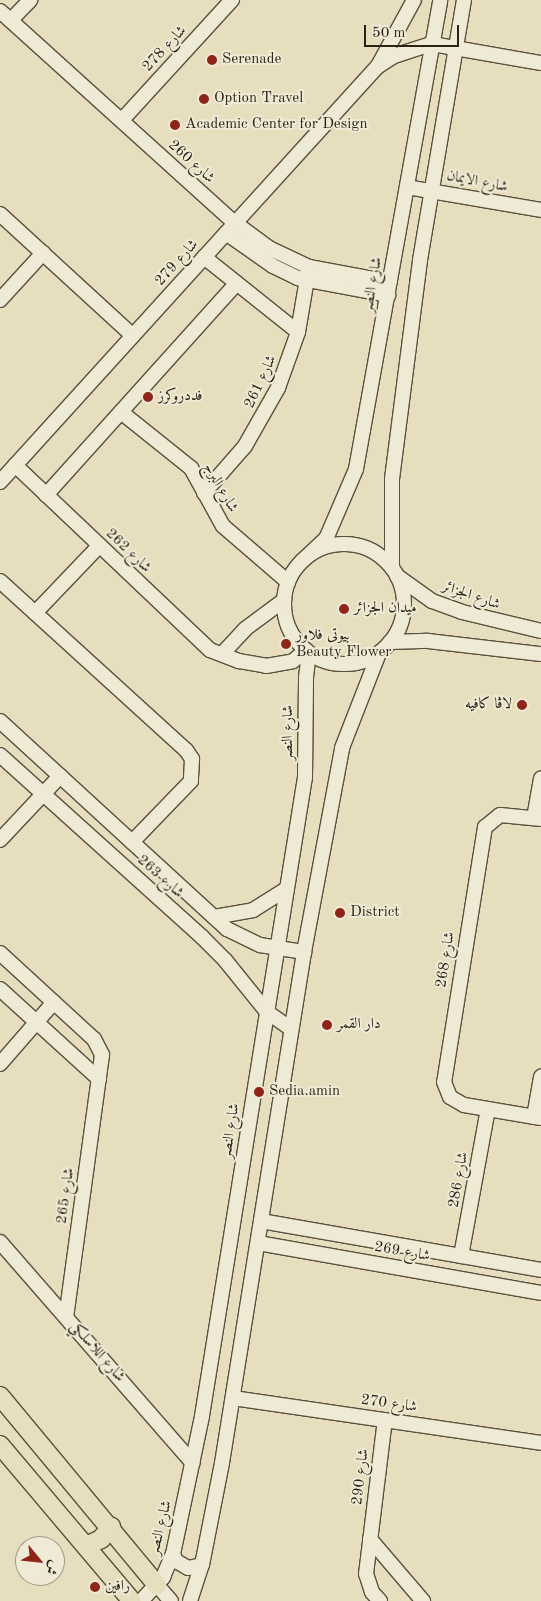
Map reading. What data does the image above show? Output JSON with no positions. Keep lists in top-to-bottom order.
{
  "streets": {
    "street": [
      "شارع 278",
      "شارع 260",
      "شارع الايمان",
      "شارع 279",
      "شارع النصر",
      "شارع 261",
      "شارع البرج",
      "شارع 262",
      "شارع الجزائر",
      "شارع 263",
      "شارع 268",
      "شارع 286",
      "شارع 265",
      "شارع 269",
      "شارع اللاسلكي",
      "شارع 270",
      "شارع 290"
    ]
  },
  "crossings": [
    ["شارع 278", "شارع 260"],
    ["شارع 260", "شارع 279"],
    ["شارع 260", "شارع النصر"],
    ["شارع 260", "شارع 261"],
    ["شارع الايمان", "شارع النصر"],
    ["شارع 279", "شارع النصر"],
    ["شارع 279", "شارع 262"],
    ["شارع النصر", "شارع البرج"],
    ["شارع النصر", "شارع 262"],
    ["شارع النصر", "شارع الجزائر"],
    ["شارع النصر", "شارع 263"],
    ["شارع النصر", "شارع اللاسلكي"],
    ["شارع 261", "شارع البرج"],
    ["شارع البرج", "شارع 262"],
    ["شارع البرج", "شارع الجزائر"],
    ["شارع 262", "شارع الجزائر"],
    ["شارع 268", "شارع 286"],
    ["شارع 286", "شارع 269"],
    ["شارع 265", "شارع اللاسلكي"],
    ["شارع 270", "شارع 290"]
  ],
  "places": [
    "Serenade",
    "Option Travel",
    "Academic Center for Design",
    "فددروكرز",
    "ميدان الجزائر",
    "بيوتى فلاور Beauty Flower",
    "لاڤا كافيه",
    "District",
    "دار القمر",
    "Sedia.amin",
    "رافين"
  ],
  "scale_bar": "50 m",
  "north": "bottom right"
}
